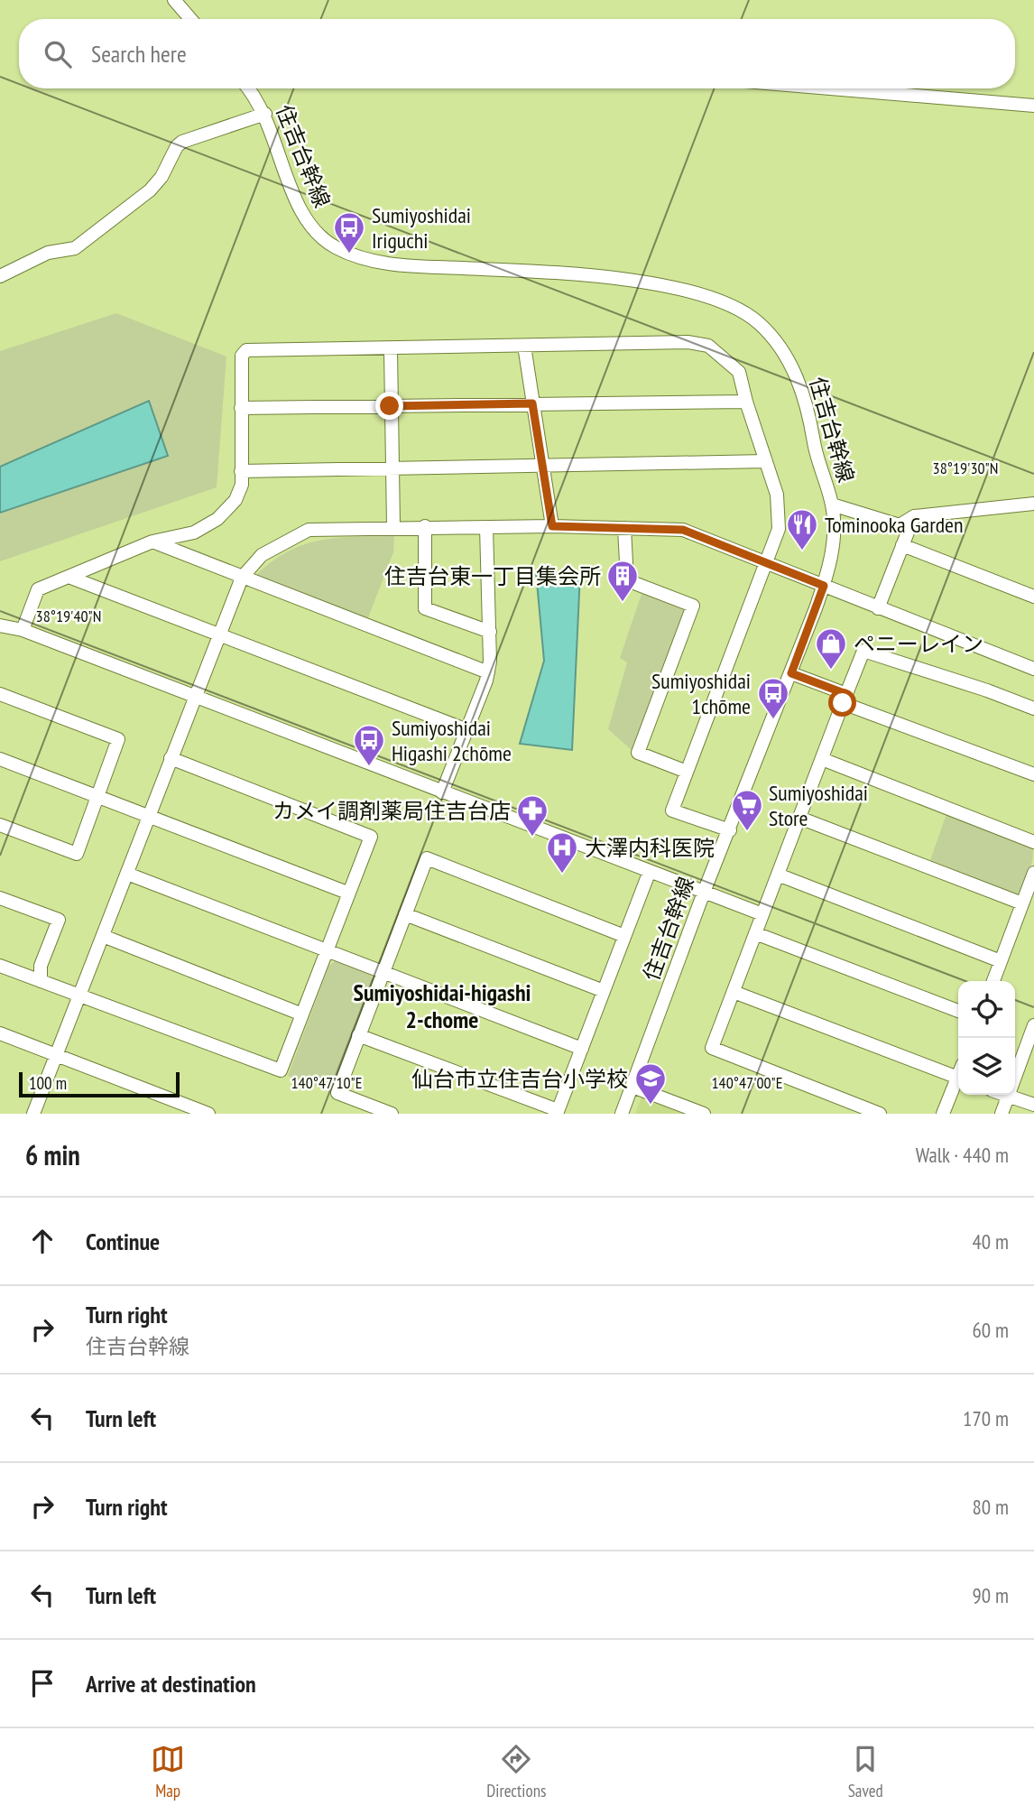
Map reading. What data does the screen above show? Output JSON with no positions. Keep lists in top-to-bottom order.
{
  "streets": {
    "street": ["住吉台幹線"]
  },
  "districts": ["Sumiyoshidai-higashi 2-chome"],
  "places": {
    "bus stop": ["Sumiyoshidai Iriguchi", "Sumiyoshidai 1chōme", "Sumiyoshidai Higashi 2chōme"],
    "restaurant": ["Tominooka Garden"],
    "building": ["住吉台東一丁目集会所"],
    "shop": ["ペニーレイン"],
    "supermarket": ["Sumiyoshidai Store"],
    "pharmacy": ["カメイ調剤薬局住吉台店"],
    "hospital": ["大澤内科医院"],
    "school or university": ["仙台市立住吉台小学校"]
  },
  "scale_bar": "100 m",
  "page": {
    "search": "Search here",
    "scale": "100 m",
    "heading": ["6 min", "Walk · 440 m"],
    "list": [
      ["Continue", "40 m"],
      ["Turn right", "住吉台幹線", "60 m"],
      ["Turn left", "170 m"],
      ["Turn right", "80 m"],
      ["Turn left", "90 m"],
      "Arrive at destination"
    ],
    "nav": ["Map", "Directions", "Saved"]
  },
  "coordinates": [
    "38°19'30\"N",
    "38°19'40\"N",
    "140°47'10\"E",
    "140°47'00\"E"
  ]
}
